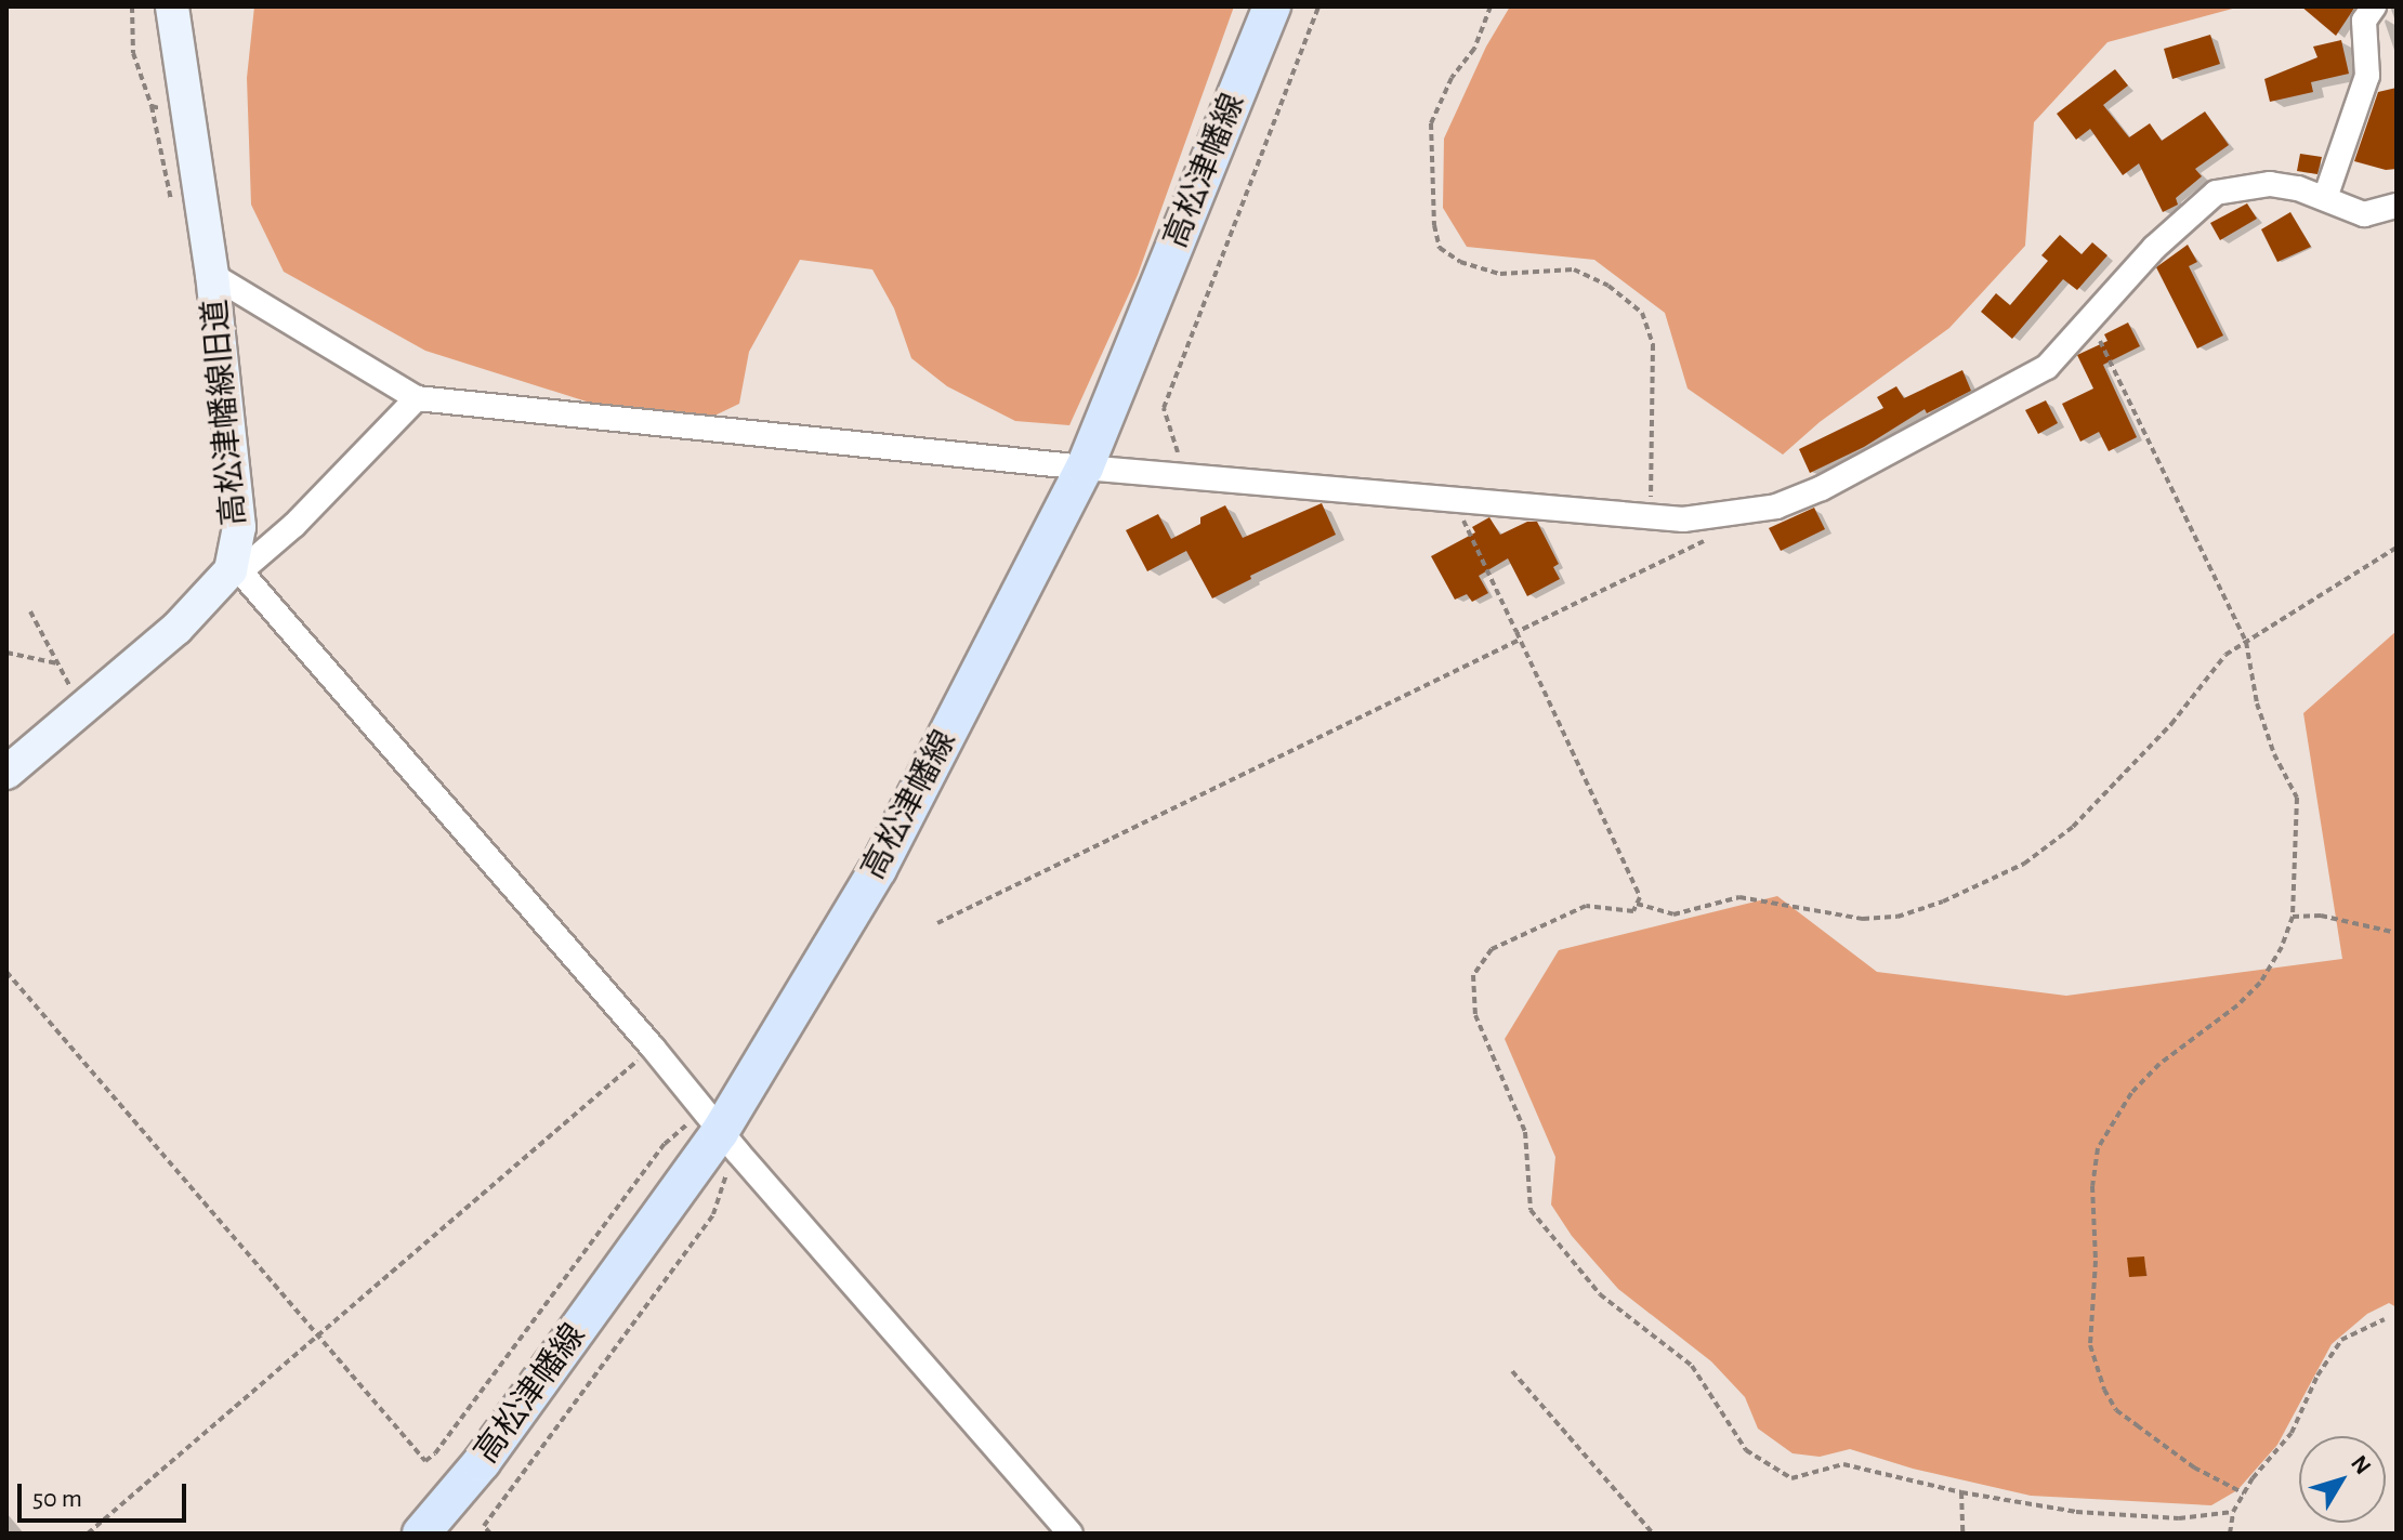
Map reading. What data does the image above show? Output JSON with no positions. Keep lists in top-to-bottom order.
{
  "streets": {
    "main road": ["高松津幡線"],
    "street": ["高松津幡線旧道"]
  },
  "scale_bar": "50 m",
  "north": "top right"
}
